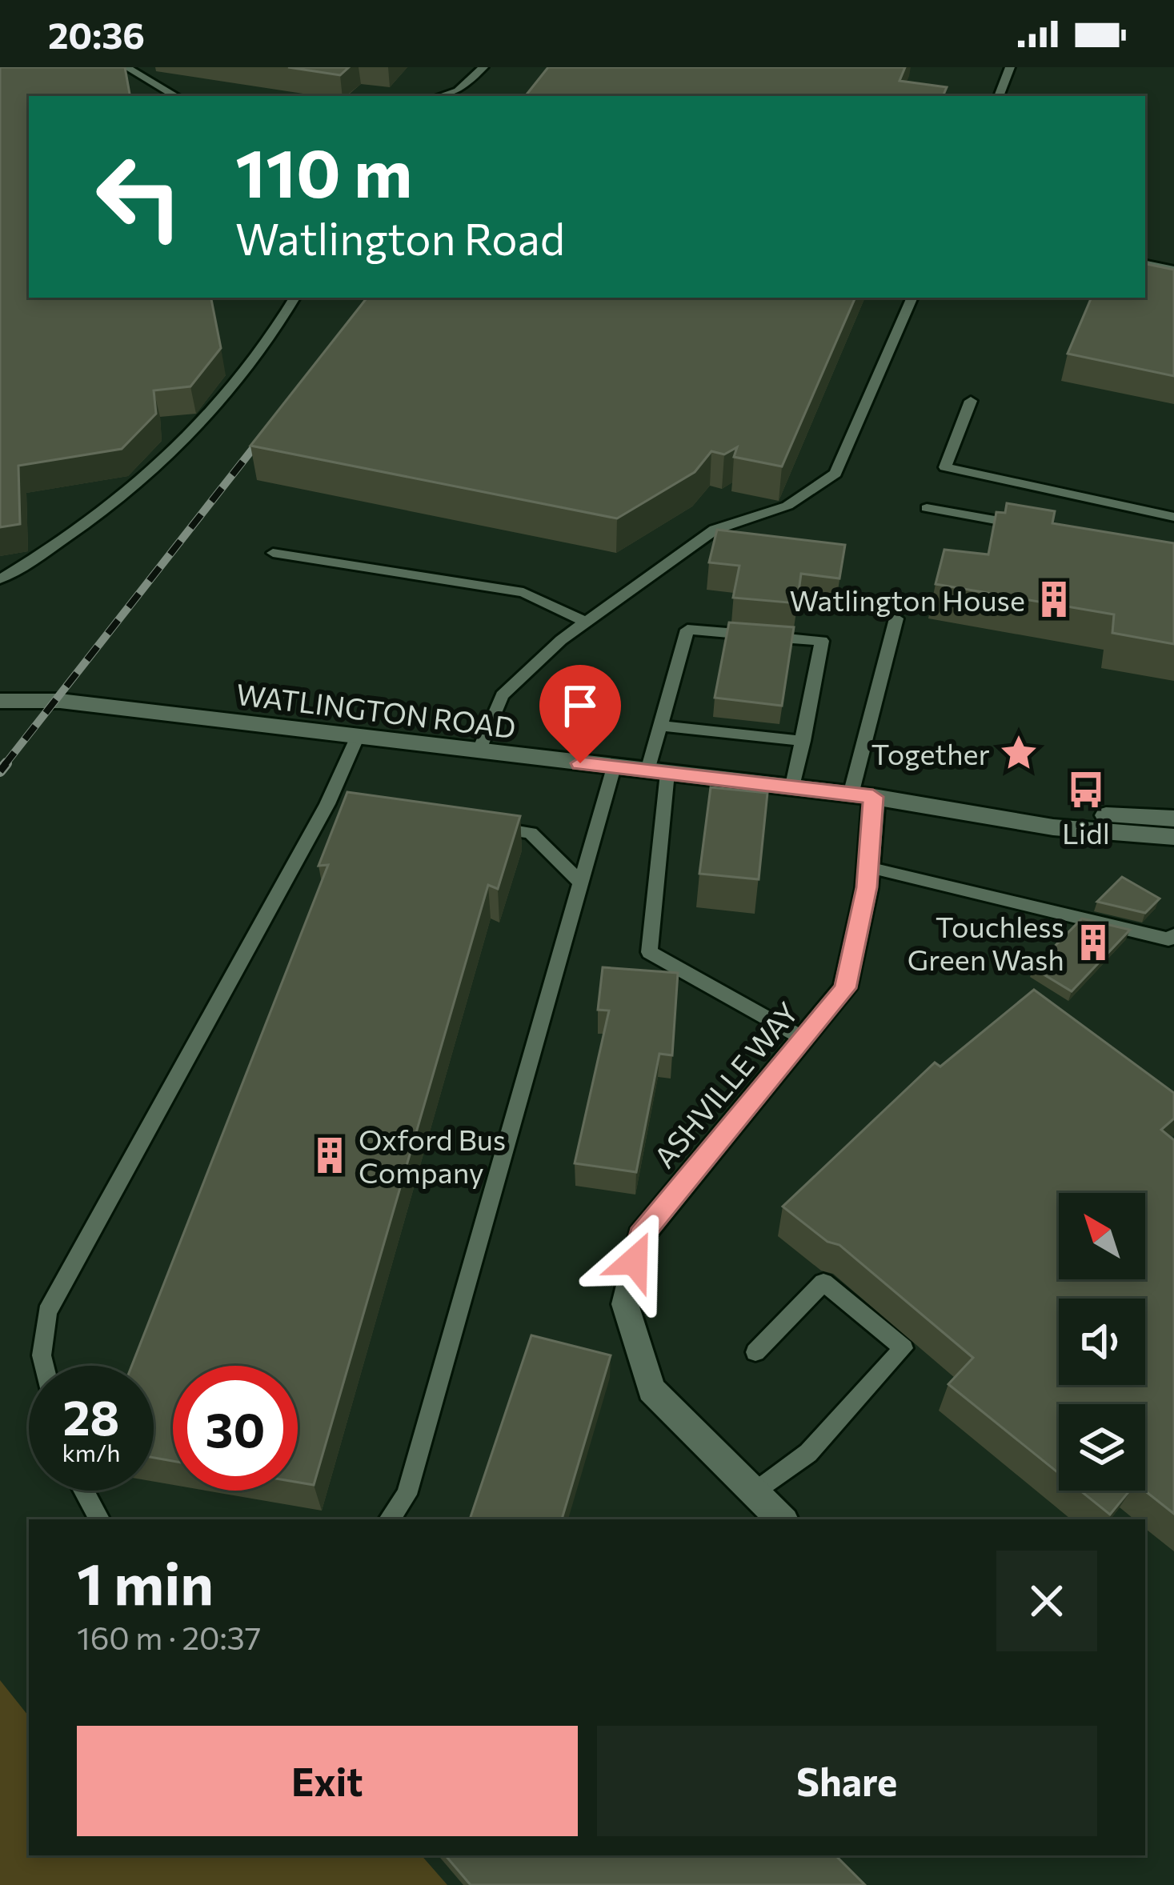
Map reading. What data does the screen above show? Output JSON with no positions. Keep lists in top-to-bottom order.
{
  "streets": {
    "main road": ["WATLINGTON ROAD", "ASHVILLE WAY"]
  },
  "crossings": [
    ["WATLINGTON ROAD", "ASHVILLE WAY"]
  ],
  "places": {
    "building": ["Watlington House", "Touchless Green Wash", "Oxford Bus Company"],
    "place": ["Together"],
    "bus stop": ["Lidl"]
  },
  "north": "top left",
  "page": {
    "status": "20:36",
    "turn": ["110 m", "Watlington Road"],
    "speed": "28 km/h",
    "limit": "30",
    "heading": ["1 min", "160 m · 20:37"],
    "buttons": ["Exit", "Share"]
  }
}
